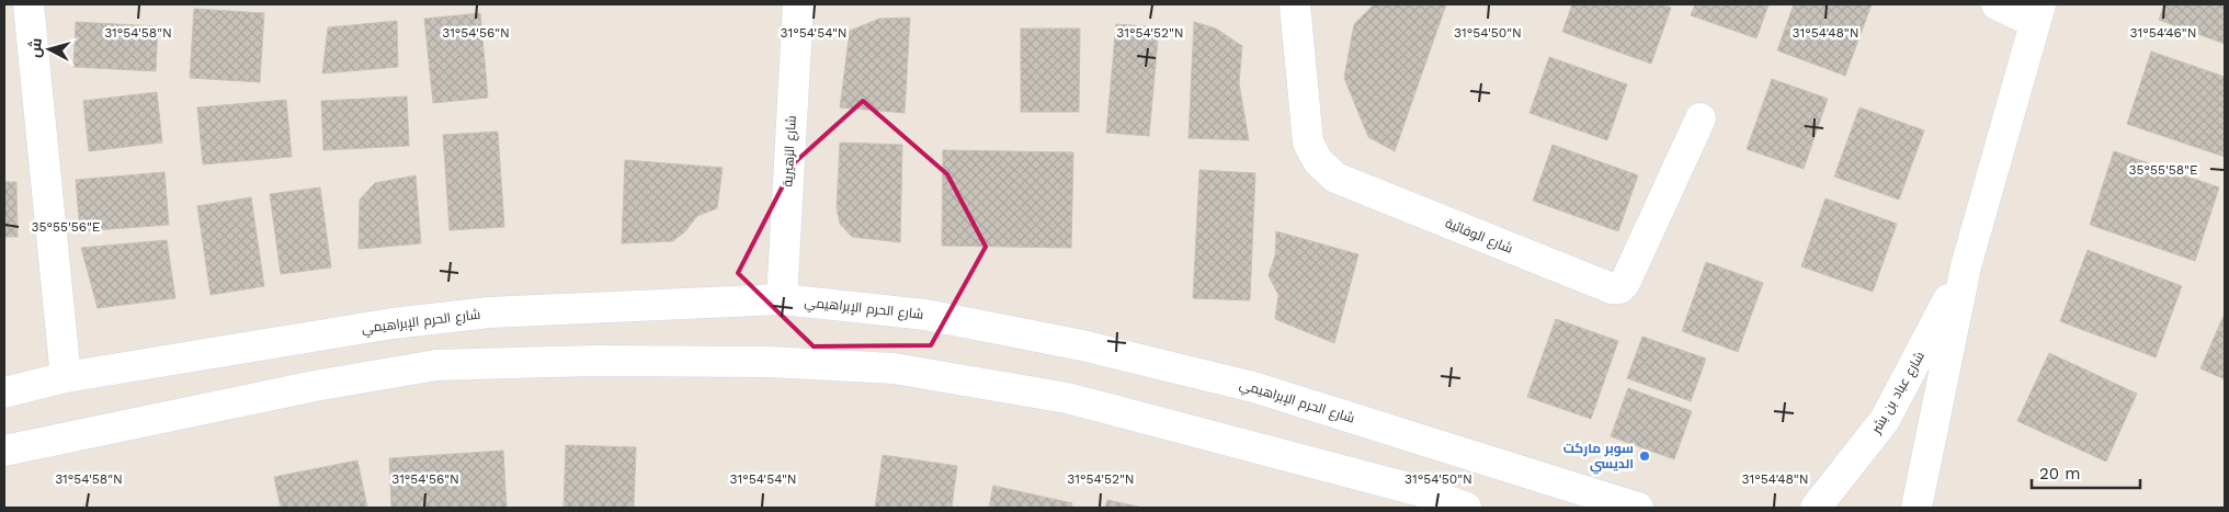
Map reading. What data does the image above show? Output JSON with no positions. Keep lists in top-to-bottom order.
{
  "streets": {
    "street": [
      "شارع الزهيرية",
      "شارع الوفائية",
      "شارع الحرم الإبراهيمي",
      "شارع عباد بن بشر"
    ]
  },
  "crossings": [
    ["شارع الزهيرية", "شارع الحرم الإبراهيمي"]
  ],
  "places": ["سوبر ماركت الديسي"],
  "scale_bar": "20 m",
  "north": "left",
  "coordinates": [
    "31°54'58\"N",
    "31°54'56\"N",
    "31°54'54\"N",
    "31°54'52\"N",
    "31°54'50\"N",
    "31°54'48\"N",
    "31°54'46\"N",
    "35°55'58\"E",
    "35°55'56\"E"
  ]
}
